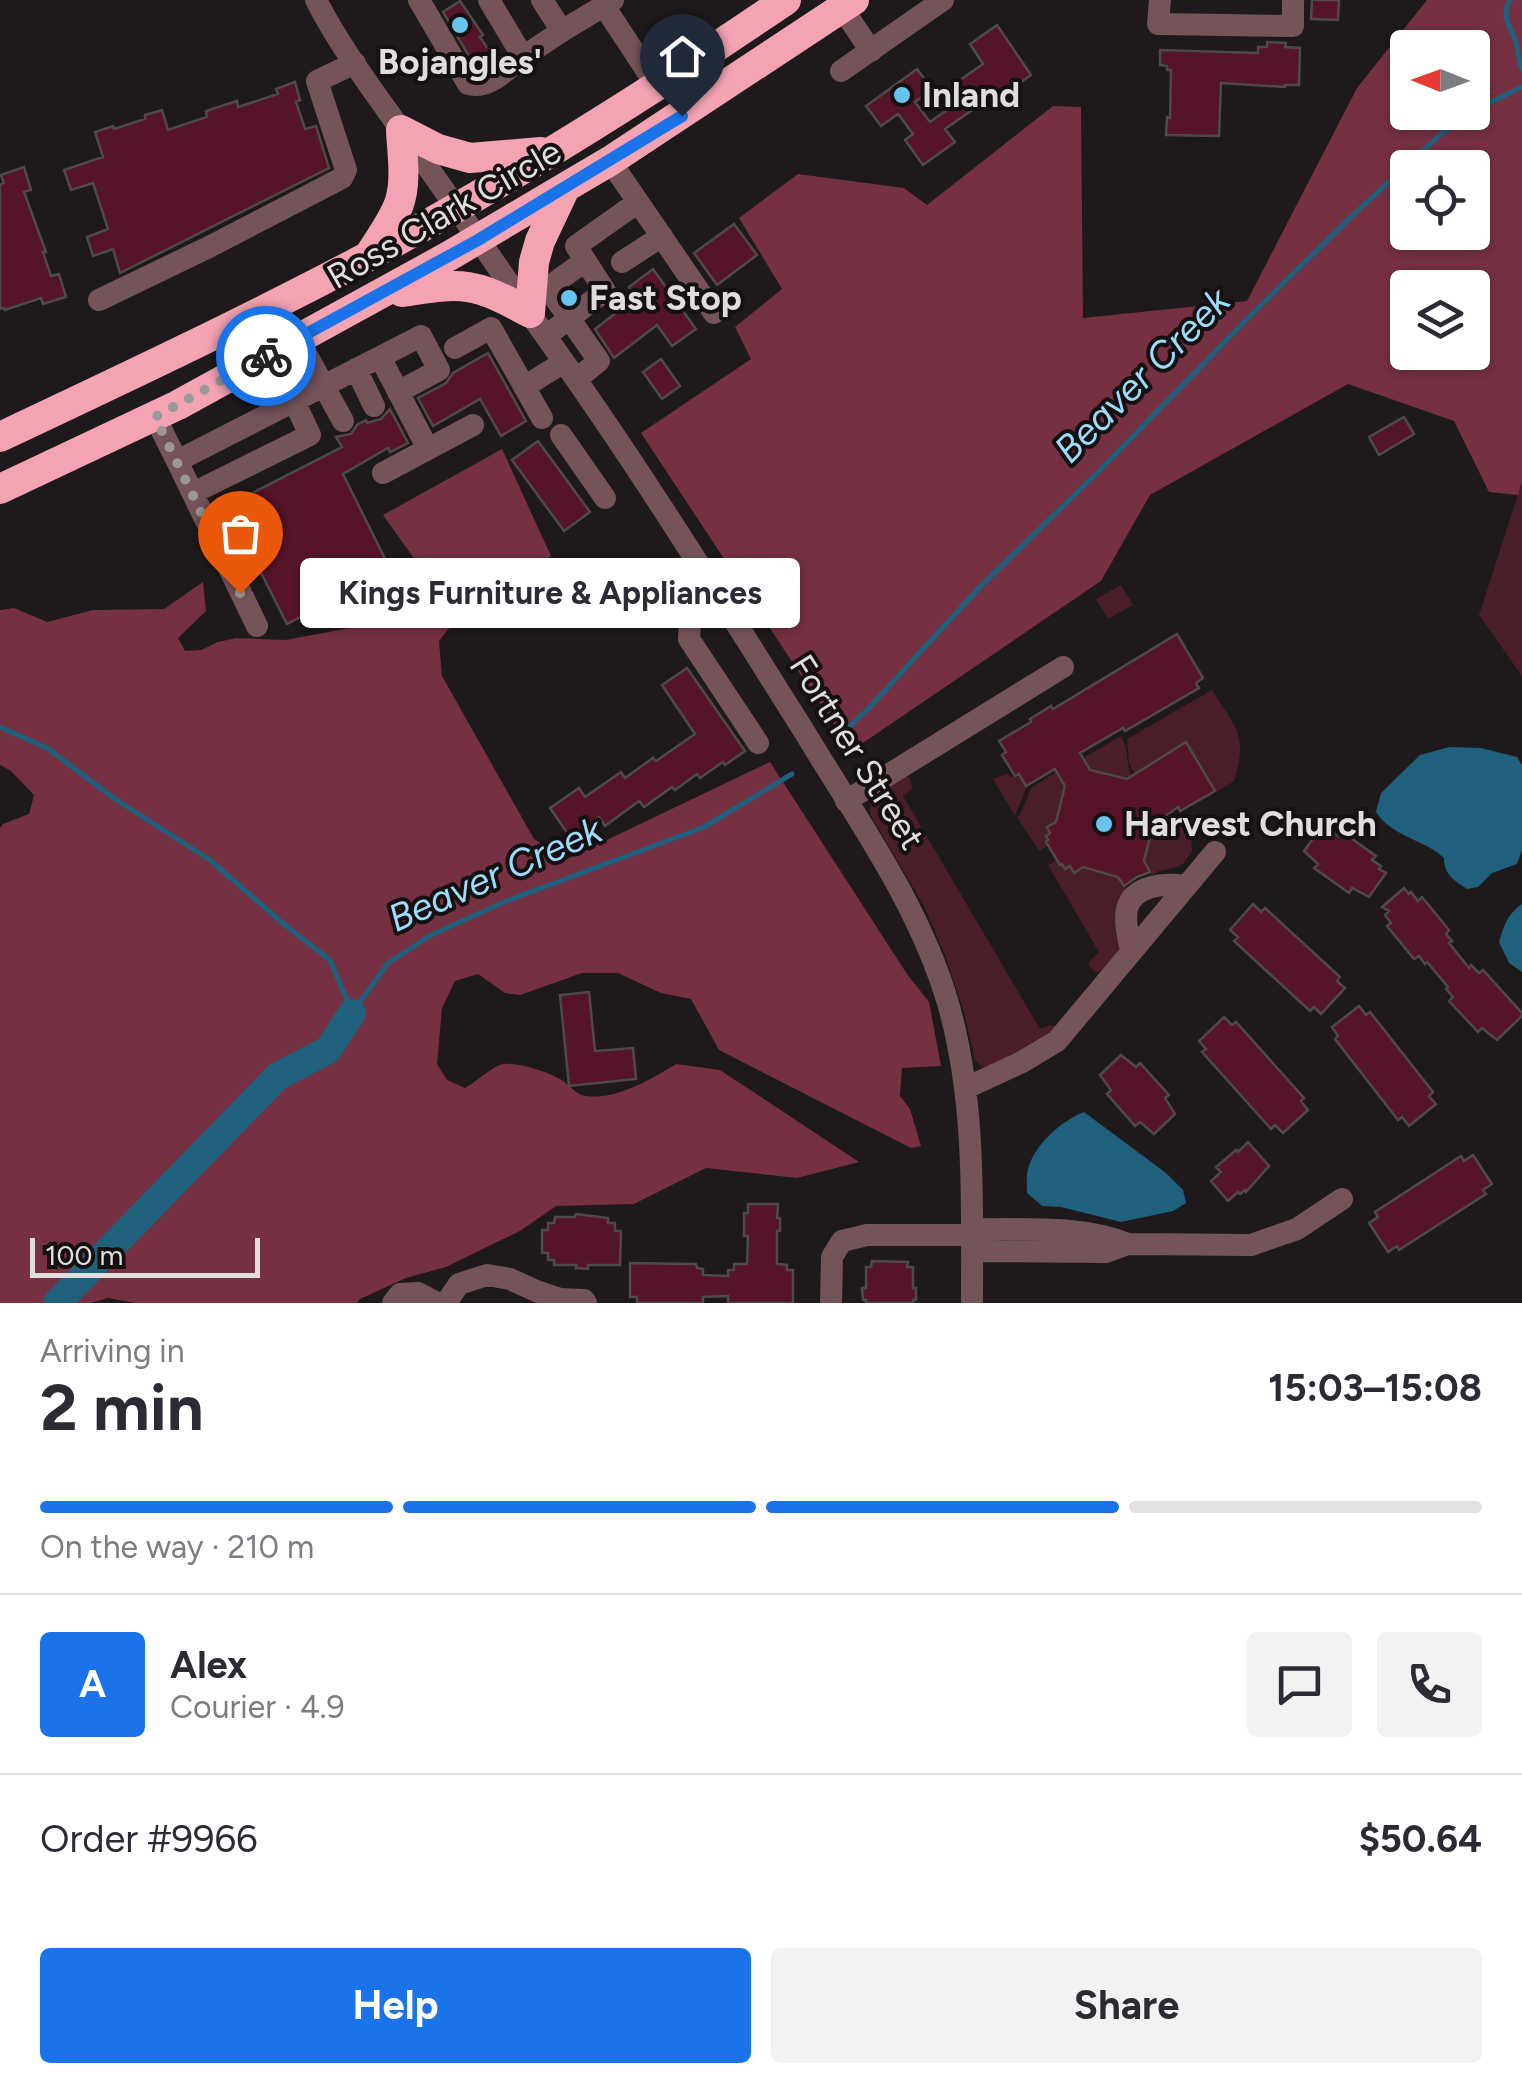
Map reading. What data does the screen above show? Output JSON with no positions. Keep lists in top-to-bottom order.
{
  "streets": {
    "highway": ["Ross Clark Circle"],
    "street": ["Fortner Street"]
  },
  "crossings": [
    ["Ross Clark Circle", "Fortner Street"]
  ],
  "water": ["Beaver Creek"],
  "places": [
    "Bojangles'",
    "Inland",
    "Fast Stop",
    "Kings Furniture & Appliances",
    "Harvest Church"
  ],
  "scale_bar": "100 m",
  "north": "left",
  "page": {
    "bubble": "Kings Furniture & Appliances",
    "scale": "100 m",
    "heading": ["2 min", "Arriving in", "15:03–15:08"],
    "panel": [
      "Alex",
      "Courier · 4.9",
      "Order #9966",
      "$50.64"
    ],
    "bar": "On the way · 210 m",
    "round": "A",
    "buttons": ["Help", "Share"]
  }
}
